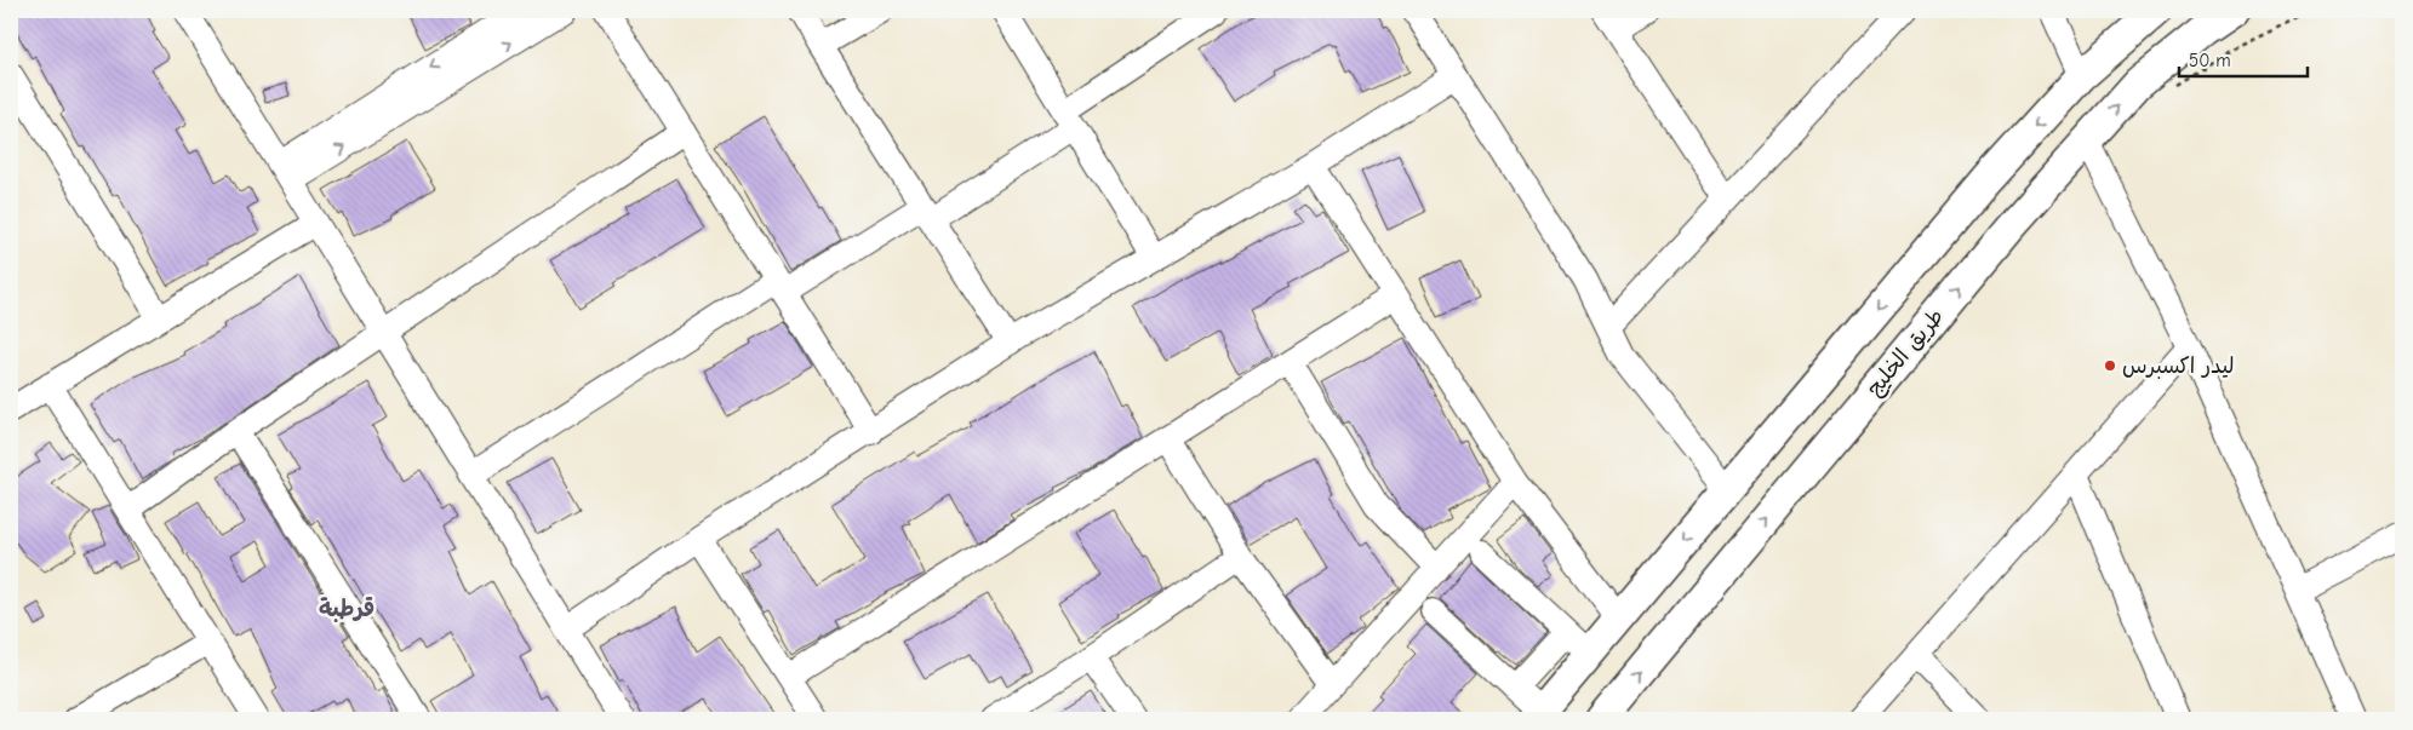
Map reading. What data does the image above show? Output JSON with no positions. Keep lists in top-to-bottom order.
{
  "streets": {
    "main road": ["طريق الخليج"]
  },
  "districts": ["قرطبة"],
  "places": ["ليدر اكسبرس"],
  "scale_bar": "50 m"
}
